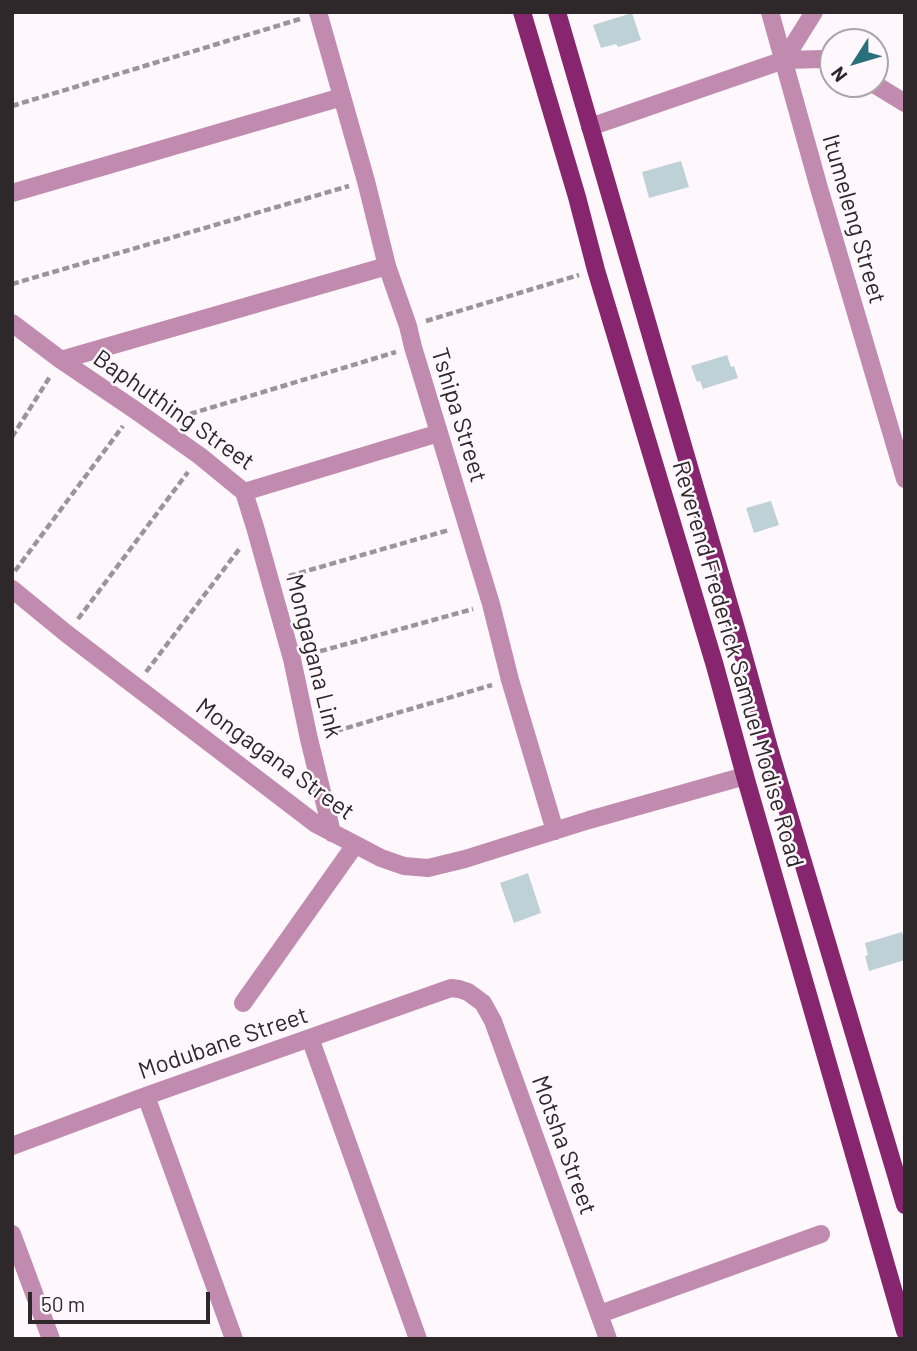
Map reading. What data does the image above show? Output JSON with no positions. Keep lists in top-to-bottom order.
{
  "streets": {
    "main road": ["Reverend Frederick Samuel Modise Road"],
    "street": [
      "Itumeleng Street",
      "Baphuthing Street",
      "Tshipa Street",
      "Mongagana Link",
      "Mongagana Street",
      "Modubane Street",
      "Motsha Street"
    ]
  },
  "crossings": [
    ["Baphuthing Street", "Tshipa Street"],
    ["Baphuthing Street", "Mongagana Link"],
    ["Tshipa Street", "Mongagana Street"],
    ["Mongagana Link", "Mongagana Street"],
    ["Reverend Frederick Samuel Modise Road", "Mongagana Street"],
    ["Modubane Street", "Motsha Street"]
  ],
  "scale_bar": "50 m",
  "north": "bottom left"
}
